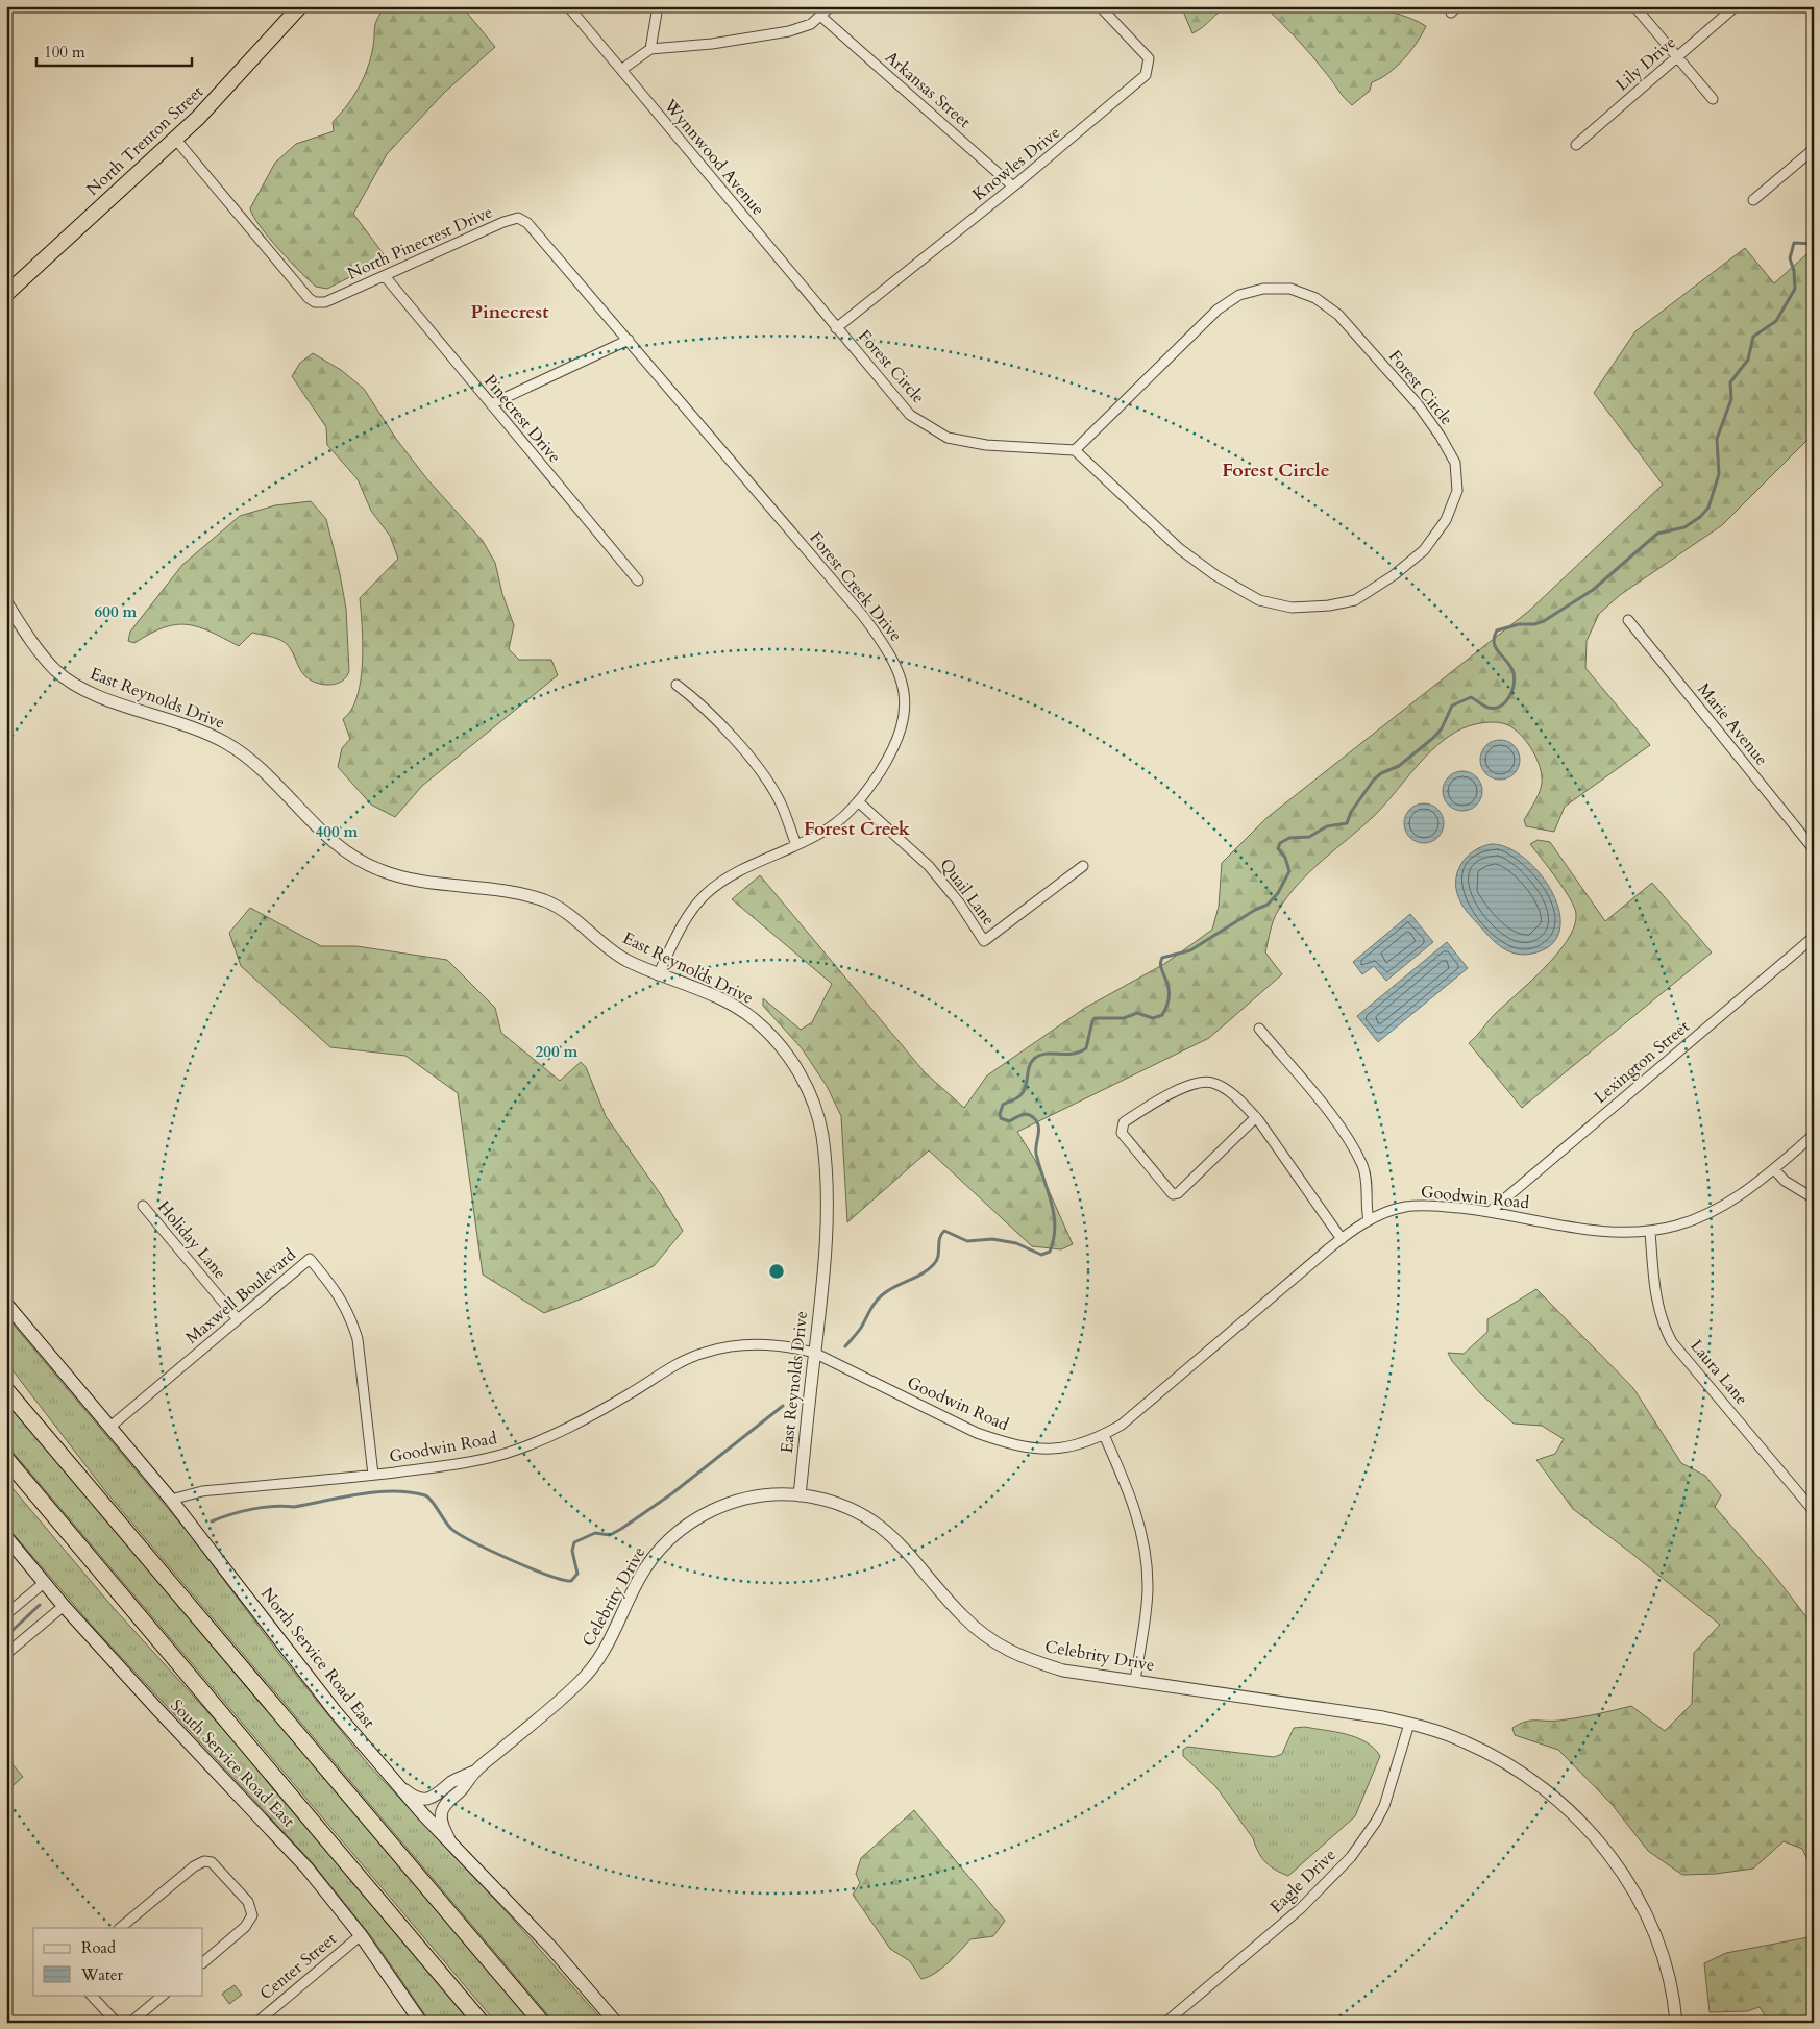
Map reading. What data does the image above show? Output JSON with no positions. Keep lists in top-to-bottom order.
{
  "streets": {
    "highway": ["North Trenton Street"],
    "main road": ["North Service Road East", "South Service Road East"],
    "street": [
      "Lily Drive",
      "Arkansas Street",
      "Wynnwood Avenue",
      "Knowles Drive",
      "North Pinecrest Drive",
      "Forest Circle",
      "Pinecrest Drive",
      "Forest Creek Drive",
      "East Reynolds Drive",
      "Marie Avenue",
      "Quail Lane",
      "Lexington Street",
      "Goodwin Road",
      "Holiday Lane",
      "Maxwell Boulevard",
      "Laura Lane",
      "Celebrity Drive",
      "Eagle Drive",
      "Center Street"
    ]
  },
  "crossings": [
    ["Arkansas Street", "Knowles Drive"],
    ["North Trenton Street", "North Pinecrest Drive"],
    ["Wynnwood Avenue", "Knowles Drive"],
    ["Wynnwood Avenue", "Forest Circle"],
    ["Knowles Drive", "Forest Circle"],
    ["North Pinecrest Drive", "Pinecrest Drive"],
    ["North Pinecrest Drive", "Forest Creek Drive"],
    ["Forest Creek Drive", "East Reynolds Drive"],
    ["Forest Creek Drive", "Quail Lane"],
    ["East Reynolds Drive", "Goodwin Road"],
    ["East Reynolds Drive", "Celebrity Drive"],
    ["Lexington Street", "Goodwin Road"],
    ["Goodwin Road", "Maxwell Boulevard"],
    ["Goodwin Road", "Laura Lane"],
    ["Goodwin Road", "North Service Road East"],
    ["Holiday Lane", "Maxwell Boulevard"],
    ["Maxwell Boulevard", "North Service Road East"],
    ["Celebrity Drive", "Eagle Drive"],
    ["South Service Road East", "Center Street"]
  ],
  "districts": ["Pinecrest", "Forest Circle", "Forest Creek"],
  "legend": ["Road", "Water"],
  "scale_bar": "100 m",
  "rings": ["600 m", "400 m", "200 m"]
}
